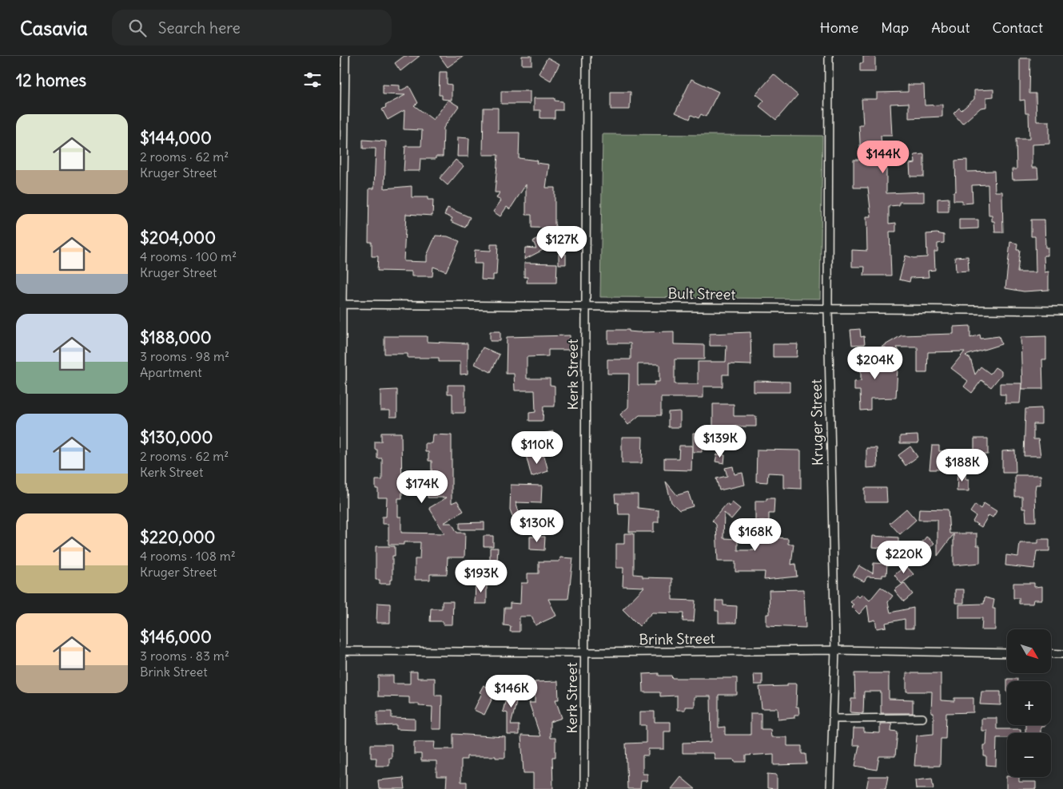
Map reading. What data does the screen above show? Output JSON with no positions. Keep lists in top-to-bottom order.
{
  "streets": {
    "street": [
      "Bult Street",
      "Kerk Street",
      "Kruger Street",
      "Brink Street"
    ]
  },
  "crossings": [
    ["Bult Street", "Kerk Street"],
    ["Bult Street", "Kruger Street"],
    ["Kerk Street", "Brink Street"],
    ["Kruger Street", "Brink Street"]
  ],
  "north": "bottom right",
  "page": {
    "header": "Casavia",
    "search": "Search here",
    "nav": [
      "Home",
      "Map",
      "About",
      "Contact"
    ],
    "heading": "12 homes",
    "list": [
      {
        "name": "$144,000",
        "note": "2 rooms · 62 m² · Kruger Street"
      },
      {
        "name": "$204,000",
        "note": "4 rooms · 100 m² · Kruger Street"
      },
      {
        "name": "$188,000",
        "note": "3 rooms · 98 m² · Apartment"
      },
      {
        "name": "$130,000",
        "note": "2 rooms · 62 m² · Kerk Street"
      },
      {
        "name": "$220,000",
        "note": "4 rooms · 108 m² · Kruger Street"
      },
      {
        "name": "$146,000",
        "note": "3 rooms · 83 m² · Brink Street"
      }
    ],
    "price": [
      "$144K",
      "$127K",
      "$204K",
      "$139K",
      "$110K",
      "$188K",
      "$174K",
      "$130K",
      "$168K",
      "$220K",
      "$193K",
      "$146K"
    ],
    "map_buttons": ["+", "−"]
  }
}
